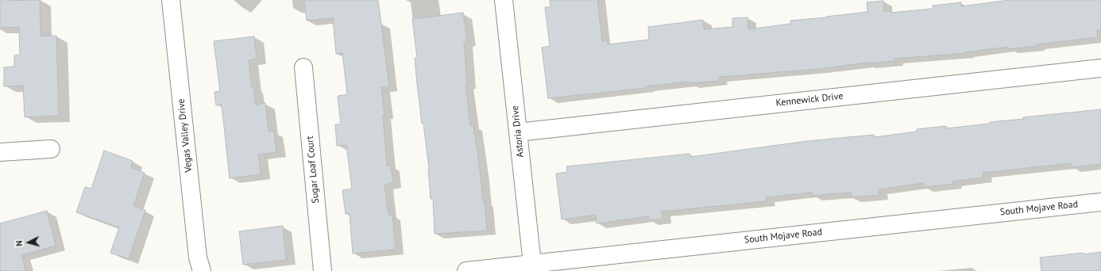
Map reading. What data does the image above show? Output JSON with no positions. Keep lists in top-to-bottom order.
{
  "streets": {
    "street": [
      "Kennewick Drive",
      "Astoria Drive",
      "Vegas Valley Drive",
      "Sugar Loaf Court",
      "South Mojave Road"
    ]
  },
  "crossings": [
    ["Kennewick Drive", "Astoria Drive"],
    ["Astoria Drive", "South Mojave Road"]
  ],
  "north": "left"
}
